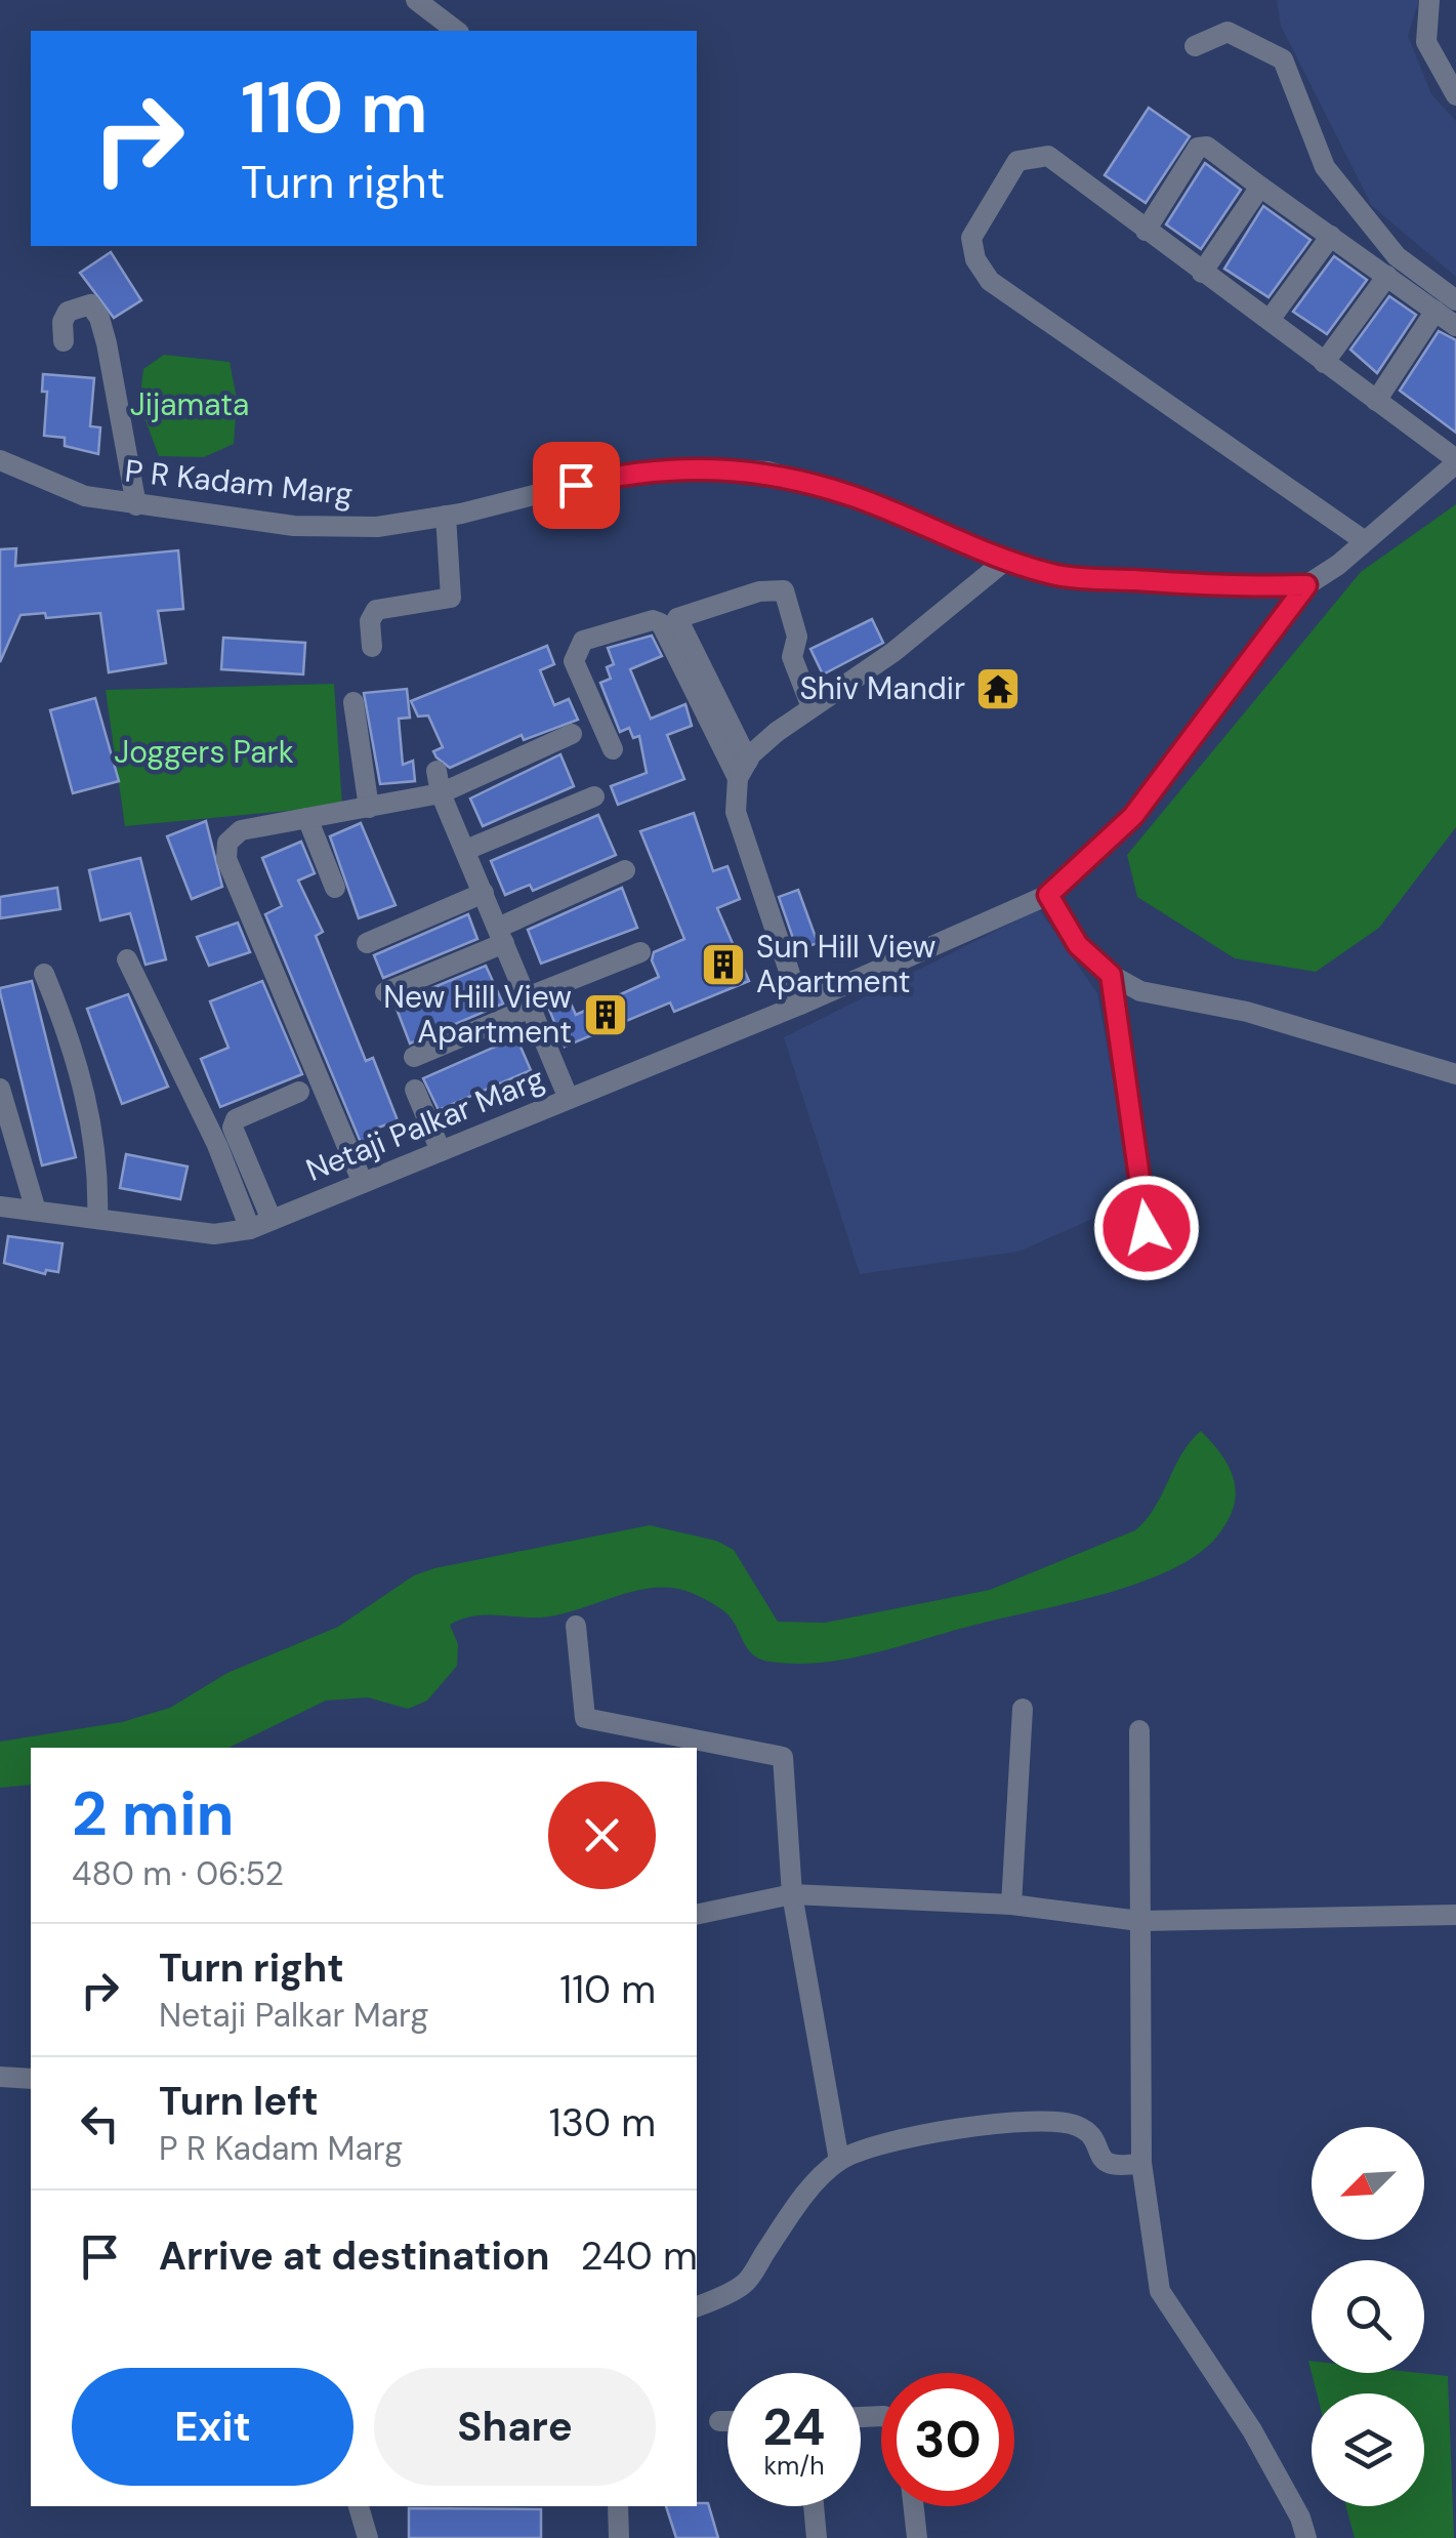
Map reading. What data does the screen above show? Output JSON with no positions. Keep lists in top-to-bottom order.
{
  "streets": {
    "street": ["P R Kadam Marg", "Netaji Palkar Marg"]
  },
  "crossings": [
    ["P R Kadam Marg", "Netaji Palkar Marg"]
  ],
  "parks": ["Jijamata", "Joggers Park"],
  "places": {
    "temple": ["Shiv Mandir"],
    "building": ["Sun Hill View Apartment", "New Hill View Apartment"]
  },
  "north": "bottom left",
  "page": {
    "turn": ["110 m", "Turn right"],
    "heading": ["2 min", "480 m · 06:52"],
    "list": [
      {
        "name": "Turn right",
        "note": "Netaji Palkar Marg",
        "value": "110 m"
      },
      {
        "name": "Turn left",
        "note": "P R Kadam Marg",
        "value": "130 m"
      },
      {
        "name": "Arrive at destination",
        "value": "240 m"
      }
    ],
    "buttons": ["Exit", "Share"],
    "speed": "24 km/h",
    "limit": "30"
  }
}
